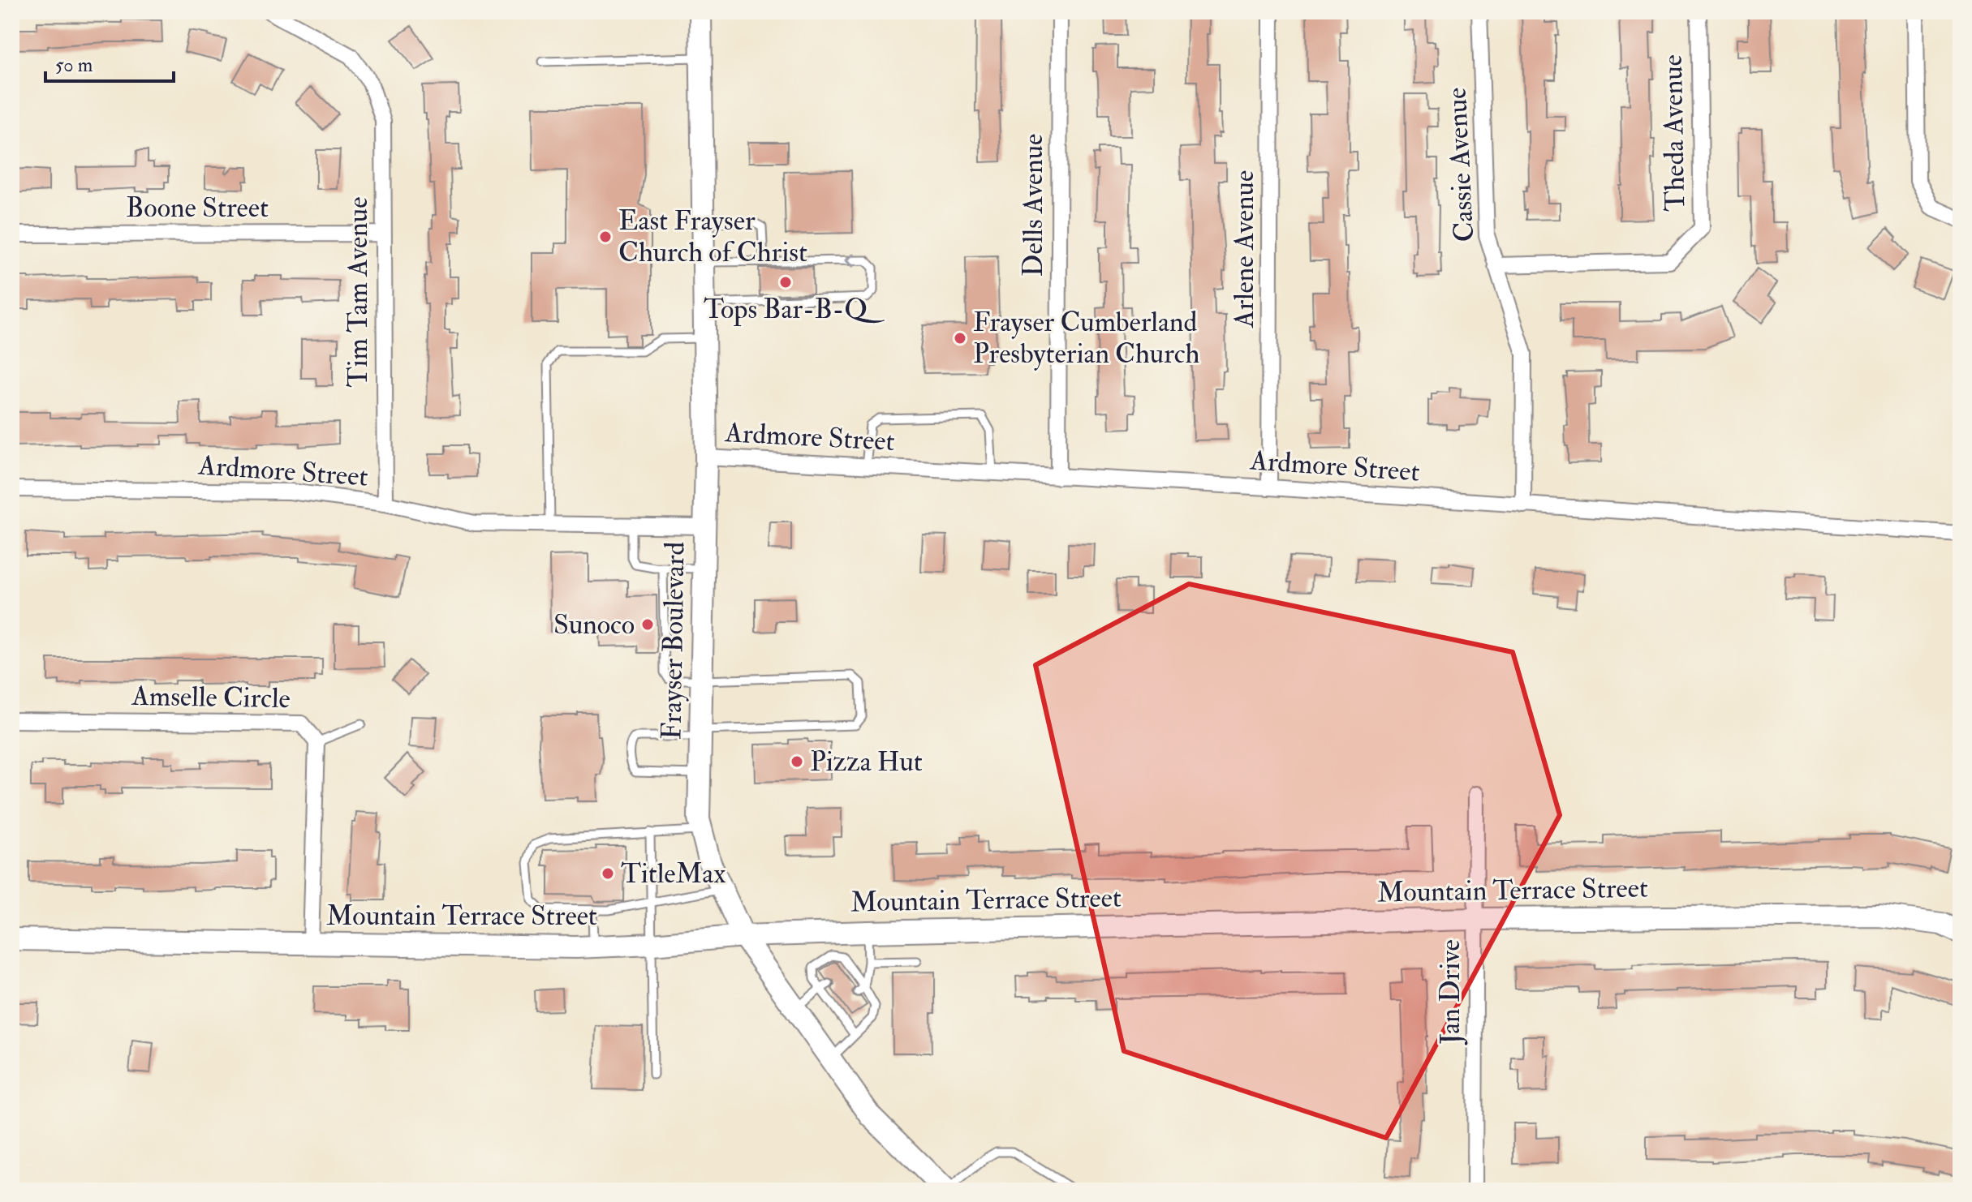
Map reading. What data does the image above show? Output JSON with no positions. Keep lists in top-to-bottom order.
{
  "streets": {
    "street": [
      "Theda Avenue",
      "Cassie Avenue",
      "Dells Avenue",
      "Boone Street",
      "Arlene Avenue",
      "Tim Tam Avenue",
      "Ardmore Street",
      "Frayser Boulevard",
      "Amselle Circle",
      "Mountain Terrace Street",
      "Jan Drive"
    ]
  },
  "crossings": [
    ["Theda Avenue", "Cassie Avenue"],
    ["Cassie Avenue", "Ardmore Street"],
    ["Dells Avenue", "Ardmore Street"],
    ["Boone Street", "Tim Tam Avenue"],
    ["Arlene Avenue", "Ardmore Street"],
    ["Tim Tam Avenue", "Ardmore Street"],
    ["Ardmore Street", "Frayser Boulevard"],
    ["Frayser Boulevard", "Mountain Terrace Street"],
    ["Amselle Circle", "Mountain Terrace Street"],
    ["Mountain Terrace Street", "Jan Drive"]
  ],
  "places": [
    "East Frayser Church of Christ",
    "Tops Bar-B-Q",
    "Frayser Cumberland Presbyterian Church",
    "Sunoco",
    "Pizza Hut",
    "TitleMax"
  ],
  "scale_bar": "50 m"
}
